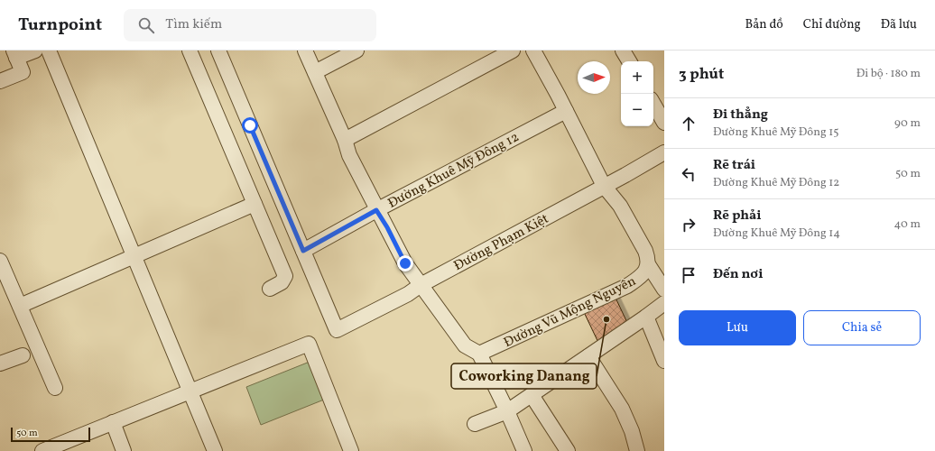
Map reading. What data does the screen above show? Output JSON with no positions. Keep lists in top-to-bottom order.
{
  "streets": {
    "street": ["Đường Khuê Mỹ Đông 12", "Đường Phạm Kiệt", "Đường Vũ Mộng Nguyên"]
  },
  "crossings": [
    ["Đường Khuê Mỹ Đông 12", "Đường Phạm Kiệt"],
    ["Đường Khuê Mỹ Đông 12", "Đường Vũ Mộng Nguyên"],
    ["Đường Phạm Kiệt", "Đường Vũ Mộng Nguyên"]
  ],
  "places": ["Coworking Danang"],
  "scale_bar": "50 m",
  "north": "right",
  "page": {
    "header": "Turnpoint",
    "search": "Tìm kiếm",
    "nav": ["Bản đồ", "Chỉ đường", "Đã lưu"],
    "heading": ["3 phút", "Đi bộ · 180 m"],
    "map_buttons": ["+", "−"],
    "list": [
      ["Đi thẳng", "Đường Khuê Mỹ Đông 15", "90 m"],
      ["Rẽ trái", "Đường Khuê Mỹ Đông 12", "50 m"],
      ["Rẽ phải", "Đường Khuê Mỹ Đông 14", "40 m"],
      "Đến nơi"
    ],
    "buttons": ["Lưu", "Chia sẻ"],
    "scale": "50 m"
  }
}
